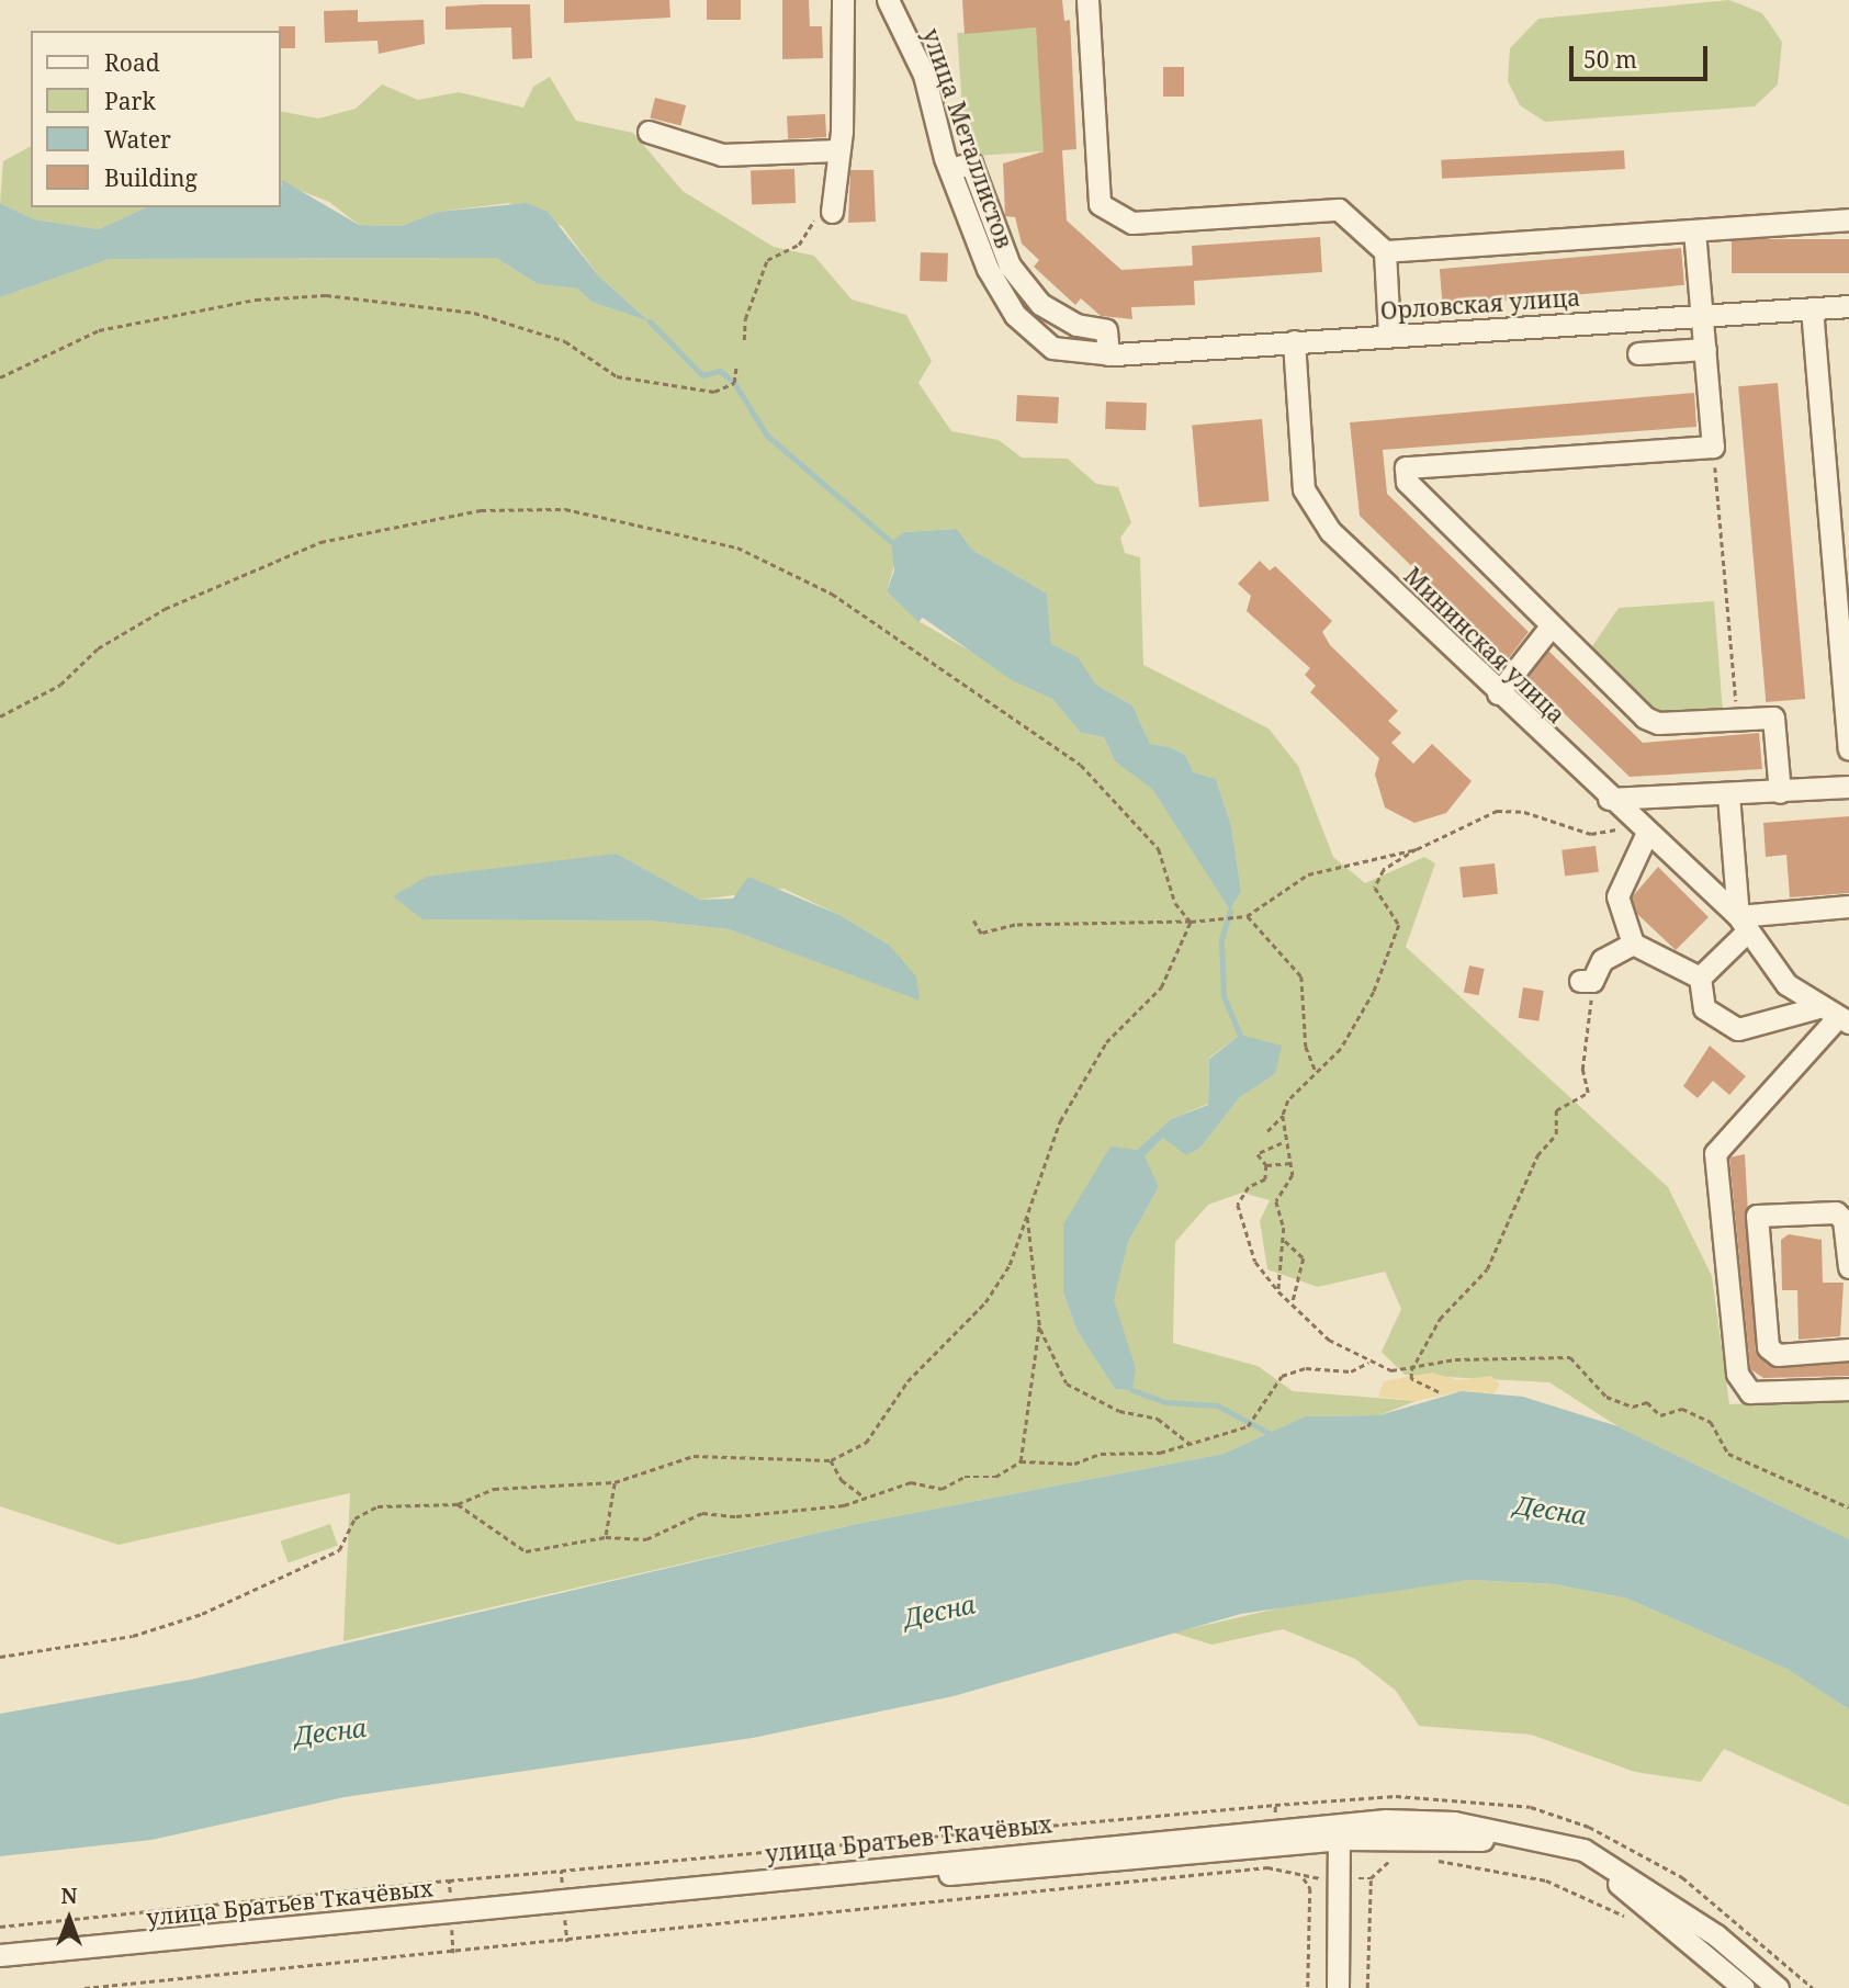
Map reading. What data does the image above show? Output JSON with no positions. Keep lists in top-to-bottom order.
{
  "streets": {
    "street": [
      "улица Металлистов",
      "Орловская улица",
      "Мининская улица",
      "улица Братьев Ткачёвых"
    ]
  },
  "crossings": [
    ["улица Металлистов", "Орловская улица"],
    ["Орловская улица", "Мининская улица"]
  ],
  "water": ["Десна"],
  "legend": [
    "Road",
    "Park",
    "Water",
    "Building"
  ],
  "scale_bar": "50 m",
  "north": "top"
}
